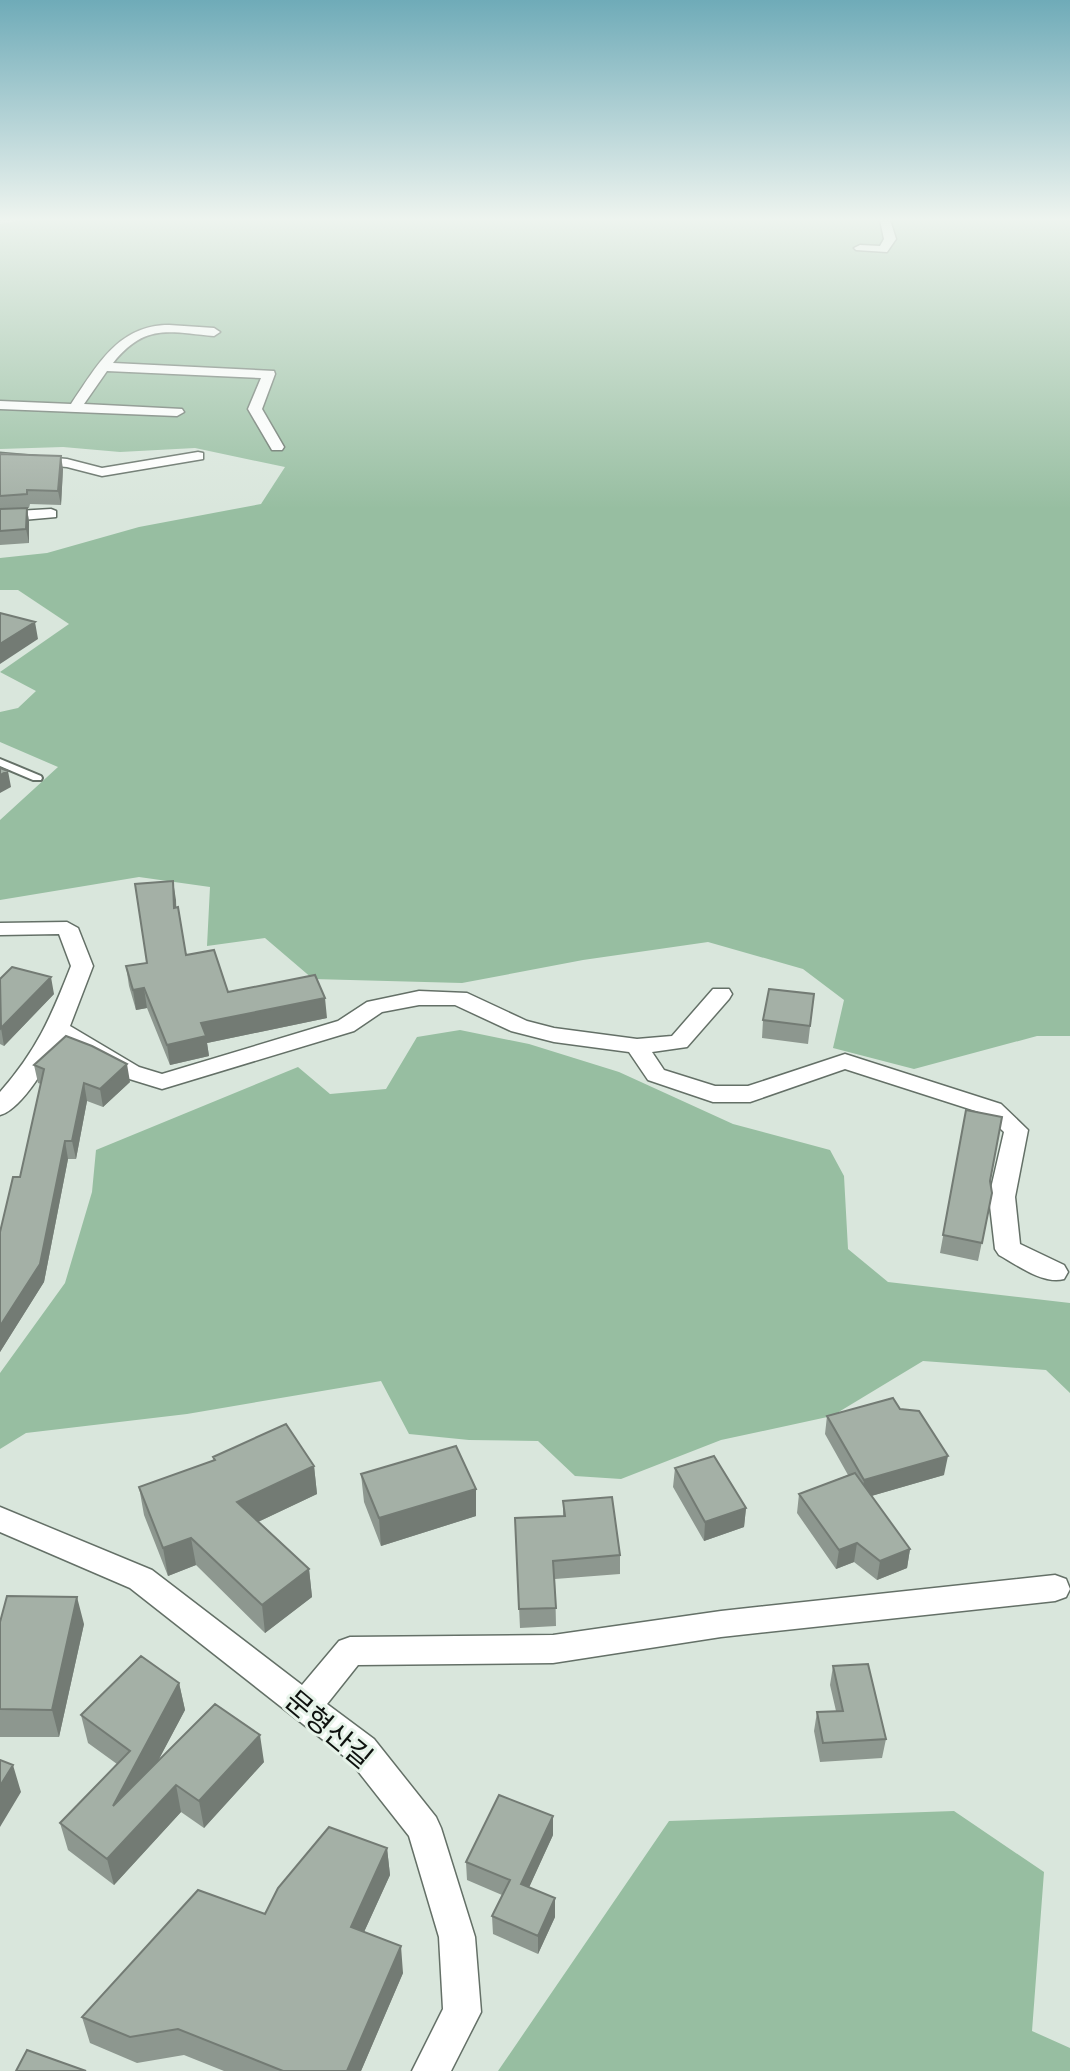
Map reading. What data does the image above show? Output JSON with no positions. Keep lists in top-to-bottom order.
{
  "streets": {
    "street": ["문형산길"]
  }
}
